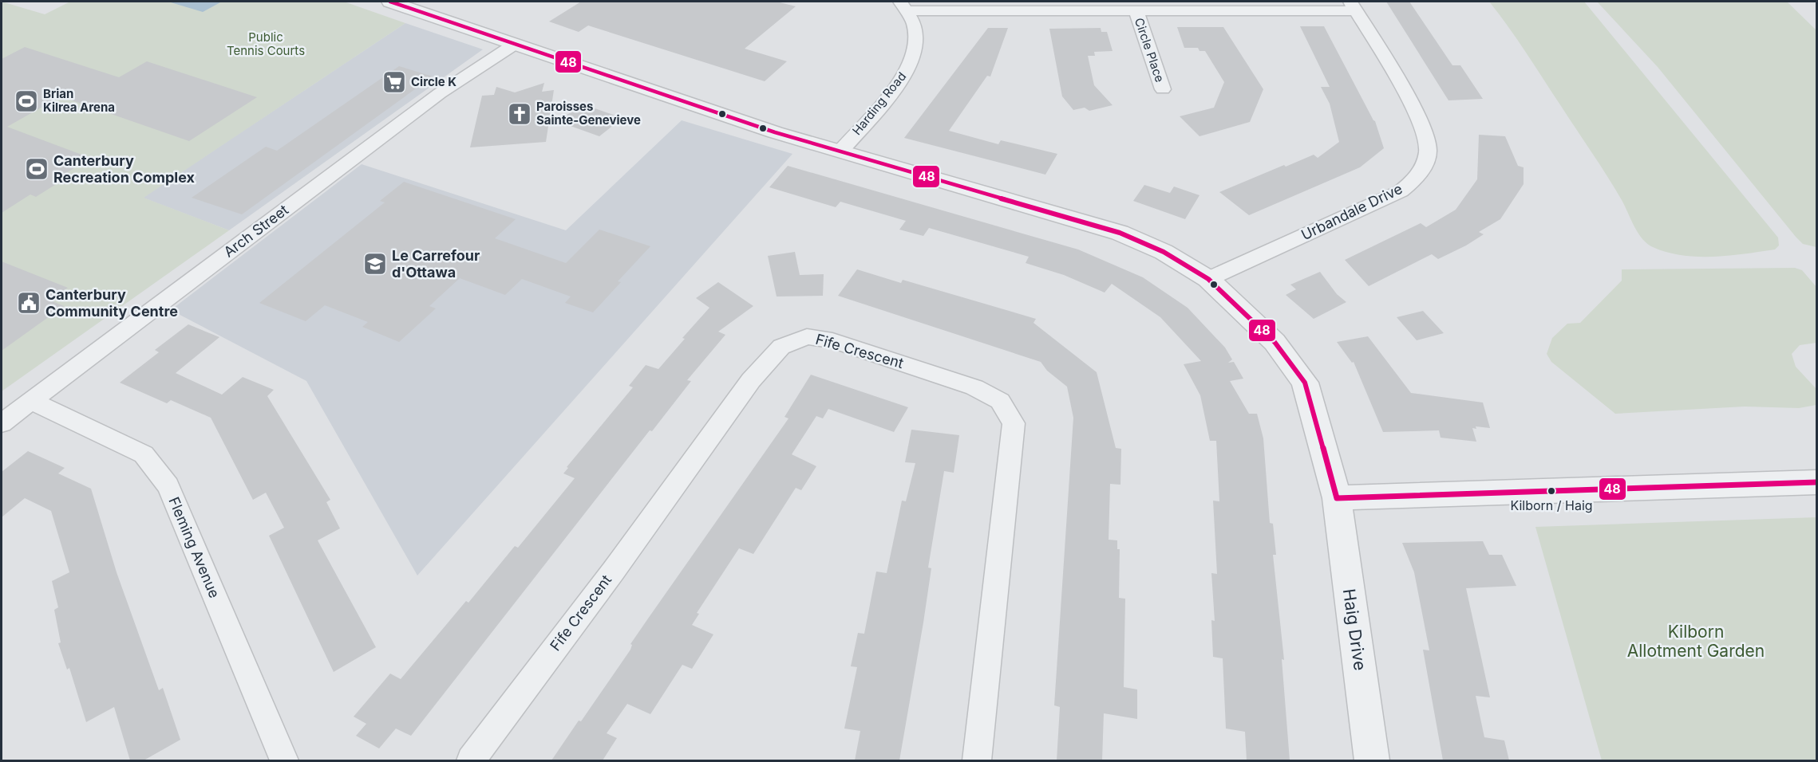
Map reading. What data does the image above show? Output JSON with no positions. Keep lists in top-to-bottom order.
{
  "streets": {
    "street": [
      "Circle Place",
      "Harding Road",
      "Urbandale Drive",
      "Arch Street",
      "Fife Crescent",
      "Fleming Avenue",
      "Haig Drive"
    ]
  },
  "crossings": [
    ["Harding Road", "Haig Drive"],
    ["Urbandale Drive", "Haig Drive"],
    ["Arch Street", "Fleming Avenue"],
    ["Arch Street", "Haig Drive"]
  ],
  "parks": ["Public Tennis Courts", "Kilborn Allotment Garden"],
  "places": {
    "supermarket": ["Circle K"],
    "sports": ["Brian Kilrea Arena", "Canterbury Recreation Complex"],
    "church": ["Paroisses Sainte-Genevieve"],
    "school or university": ["Le Carrefour d'Ottawa"],
    "public building": ["Canterbury Community Centre"],
    "other": ["Kilborn / Haig"]
  },
  "lines": ["transit line 48"]
}
